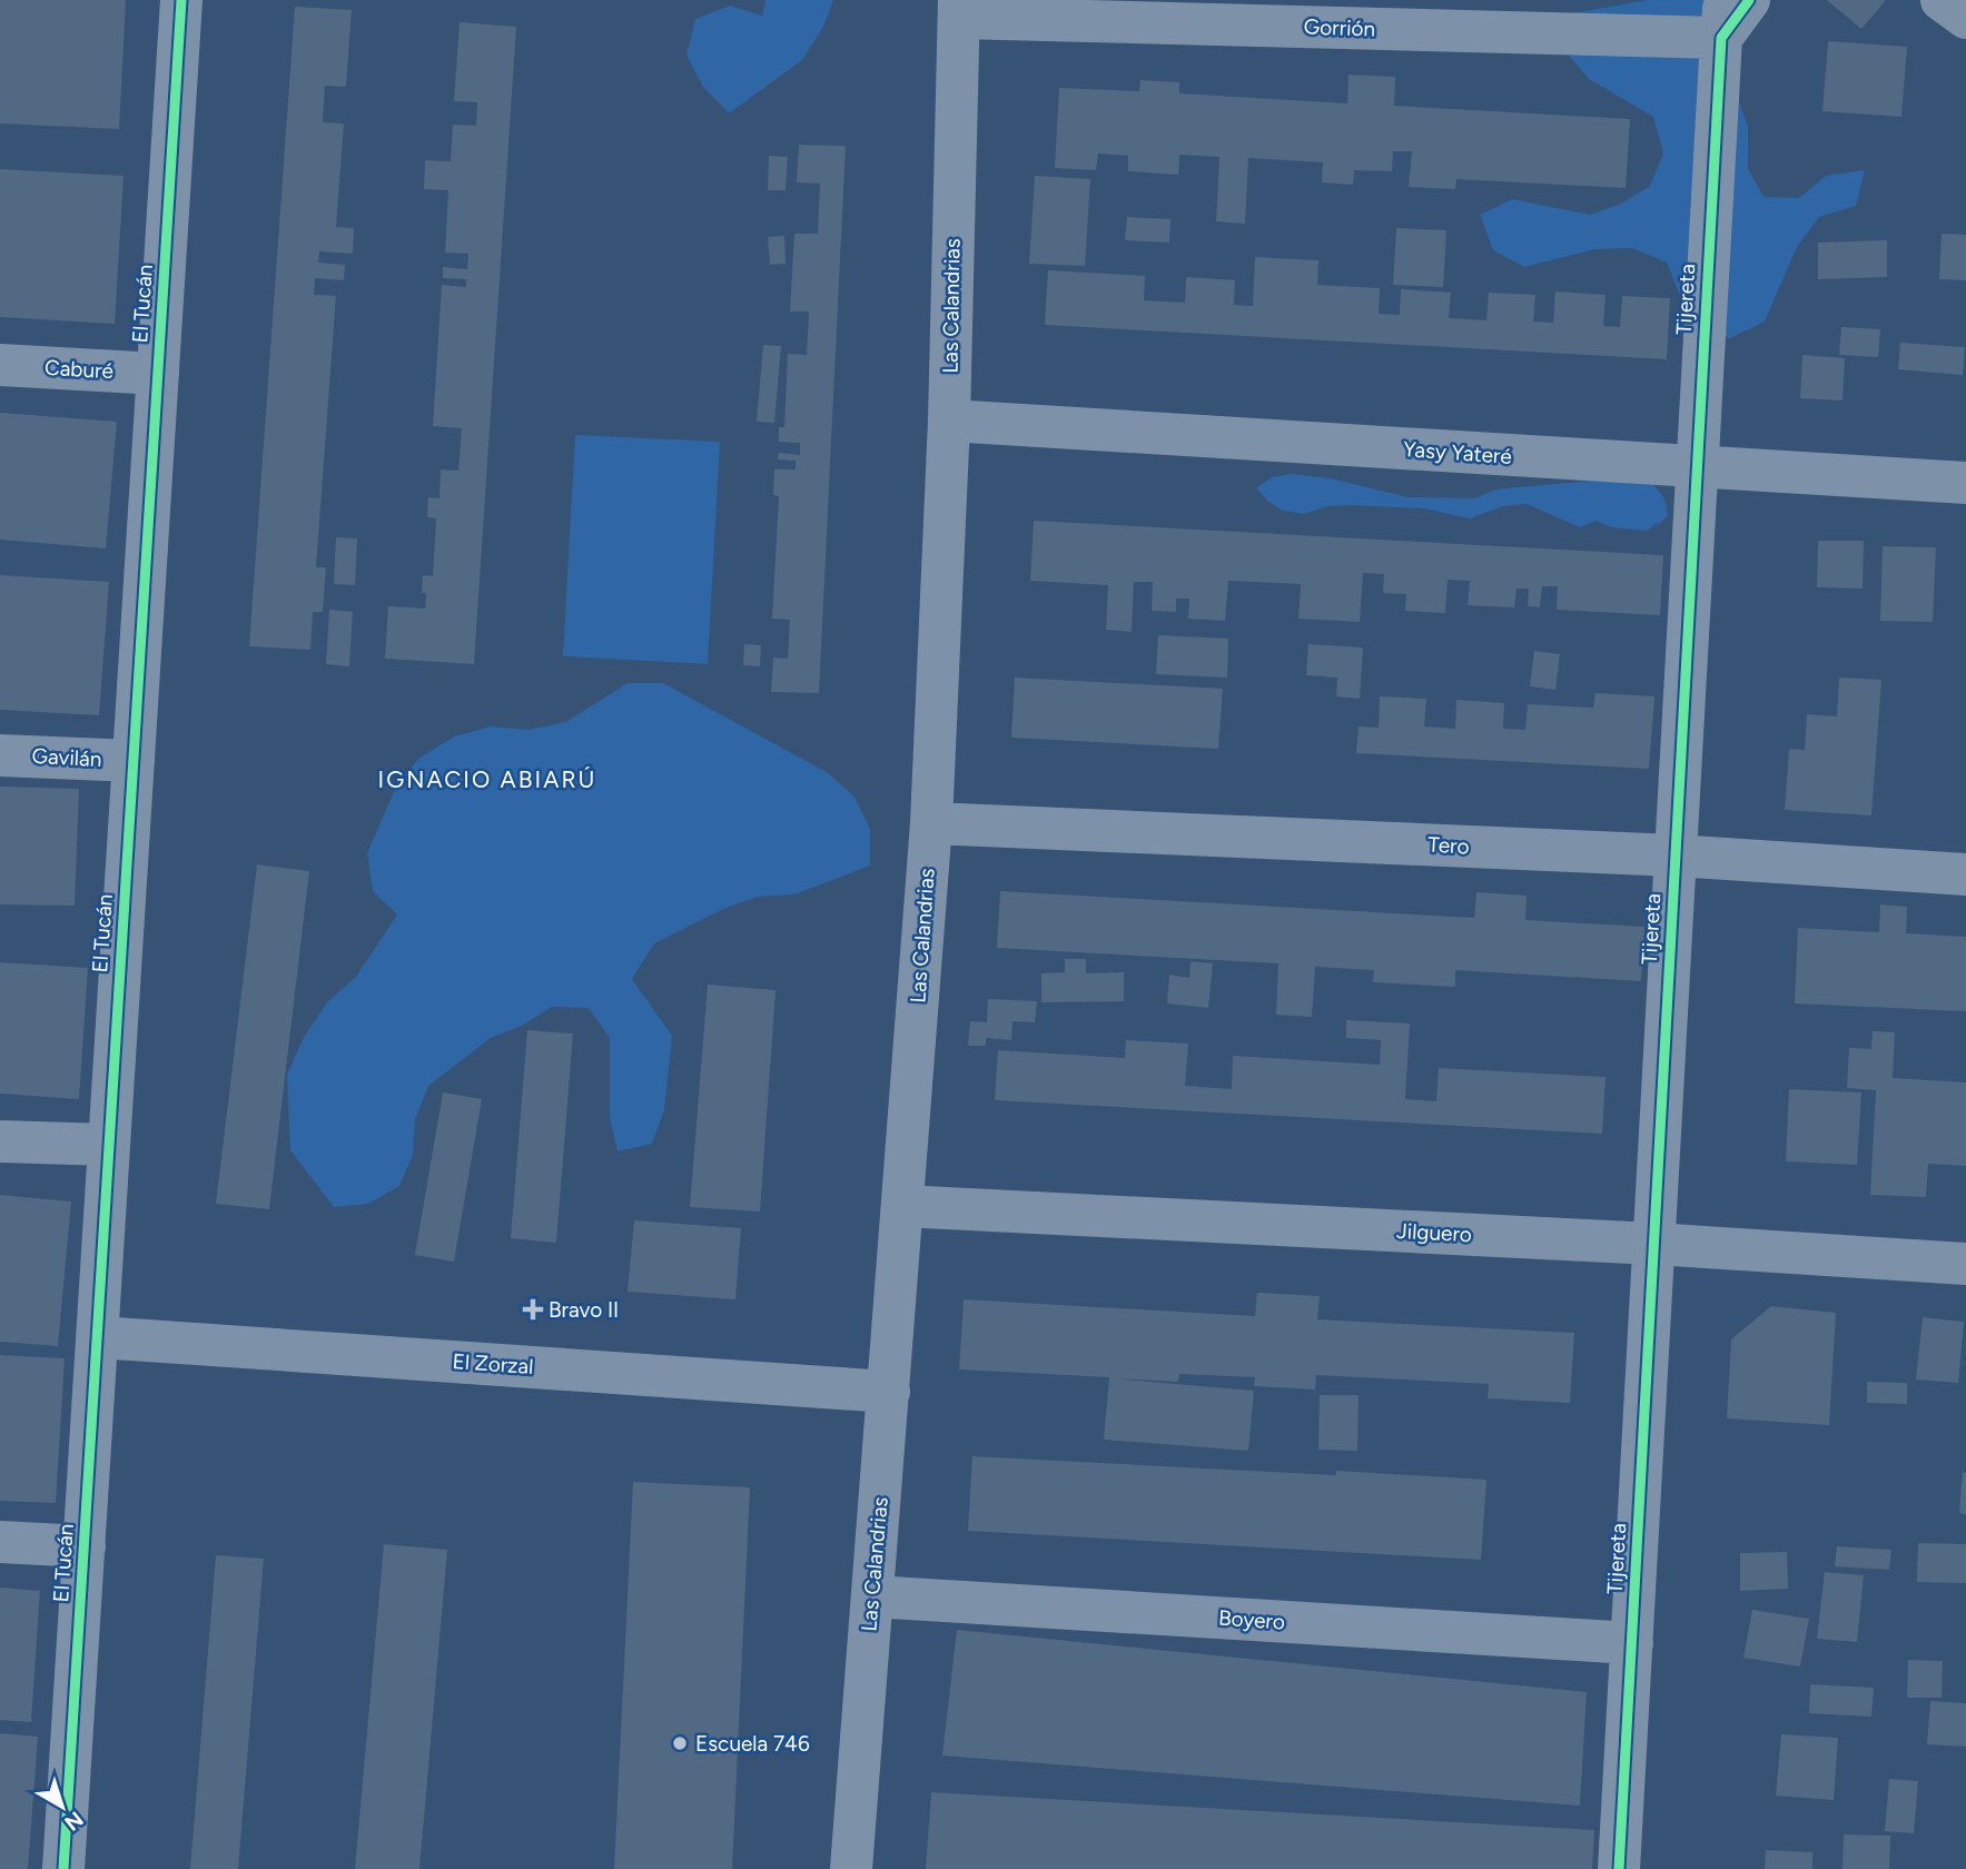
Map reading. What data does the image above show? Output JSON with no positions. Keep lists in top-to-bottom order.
{
  "streets": {
    "street": [
      "Gorrión",
      "Tijereta",
      "El Tucán",
      "Las Calandrias",
      "Caburé",
      "Yasy Yateré",
      "Gavilán",
      "Tero",
      "Jilguero",
      "El Zorzal",
      "Boyero"
    ]
  },
  "crossings": [
    ["Gorrión", "Tijereta"],
    ["Gorrión", "Las Calandrias"],
    ["Tijereta", "Yasy Yateré"],
    ["Tijereta", "Tero"],
    ["Tijereta", "Jilguero"],
    ["Tijereta", "Boyero"],
    ["El Tucán", "Caburé"],
    ["El Tucán", "Gavilán"],
    ["El Tucán", "El Zorzal"],
    ["Las Calandrias", "Yasy Yateré"],
    ["Las Calandrias", "Tero"],
    ["Las Calandrias", "Jilguero"],
    ["Las Calandrias", "El Zorzal"],
    ["Las Calandrias", "Boyero"]
  ],
  "districts": ["IGNACIO ABIARÚ"],
  "places": {
    "health": ["Bravo II"],
    "other": ["Escuela 746"]
  },
  "north": "bottom right"
}
